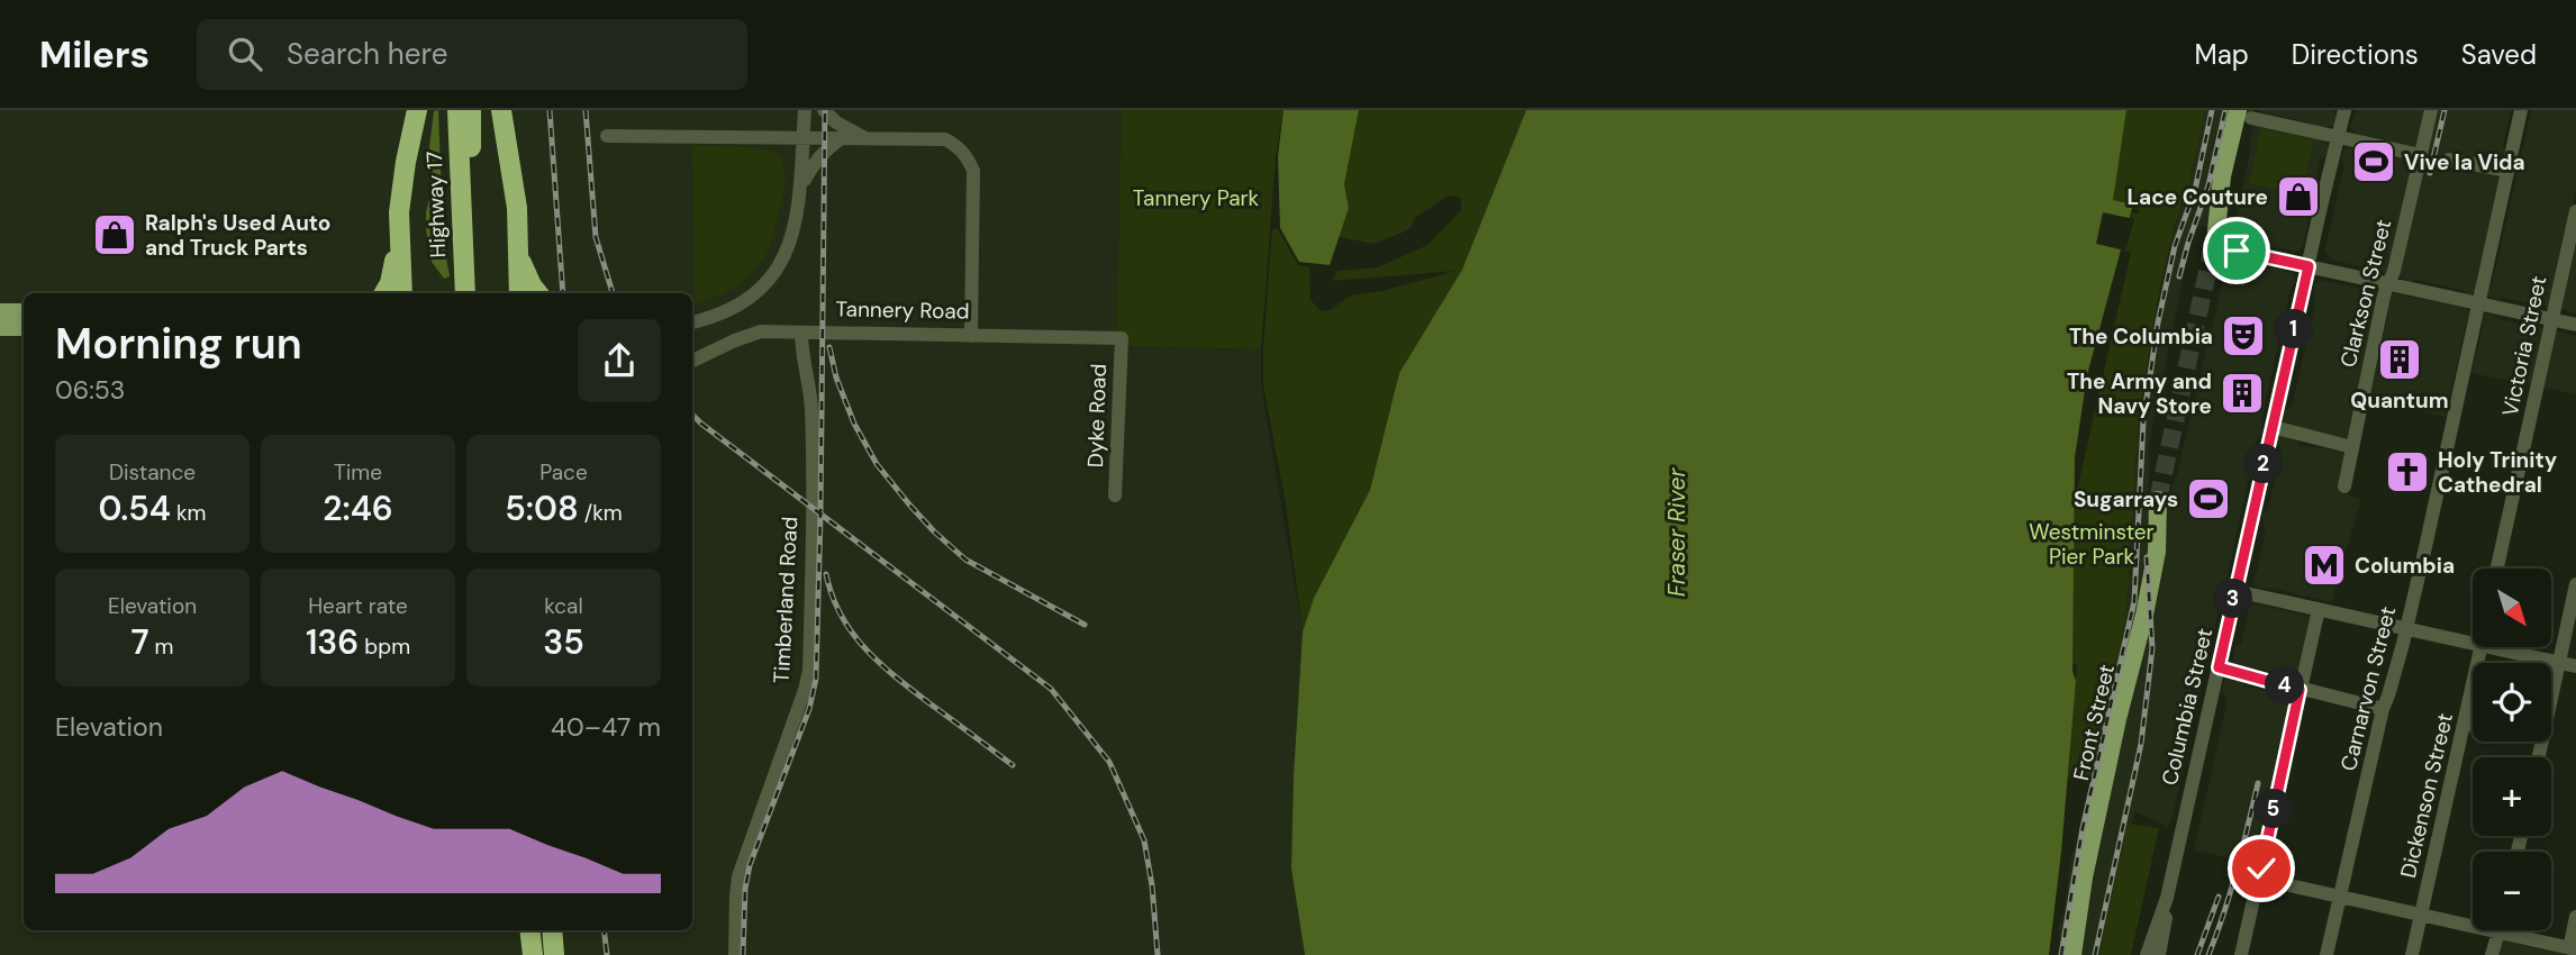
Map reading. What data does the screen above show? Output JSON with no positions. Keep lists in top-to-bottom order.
{
  "streets": {
    "highway": ["Highway 17"],
    "main road": ["Front Street"],
    "street": [
      "Clarkson Street",
      "Tannery Road",
      "Victoria Street",
      "Dyke Road",
      "Timberland Road",
      "Carnarvon Street",
      "Columbia Street",
      "Dickenson Street"
    ]
  },
  "crossings": [
    ["Tannery Road", "Dyke Road"],
    ["Tannery Road", "Timberland Road"]
  ],
  "water": ["Fraser River"],
  "parks": ["Tannery Park", "Westminster Pier Park"],
  "places": {
    "sports": ["Vive la Vida", "Sugarrays"],
    "shop": ["Lace Couture", "Ralph's Used Auto and Truck Parts"],
    "theatre": ["The Columbia"],
    "building": ["Quantum", "The Army and Navy Store"],
    "church": ["Holy Trinity Cathedral"],
    "metro station": ["Columbia"]
  },
  "north": "bottom right",
  "page": {
    "header": "Milers",
    "search": "Search here",
    "nav": ["Map", "Directions", "Saved"],
    "heading": ["Morning run", "06:53"],
    "pins": [
      "1",
      "2",
      "3",
      "4",
      "5"
    ],
    "stats": [
      ["Distance", "0.54 km"],
      ["Time", "2:46"],
      ["Pace", "5:08 /km"],
      ["Elevation", "7 m"],
      ["Heart rate", "136 bpm"],
      ["kcal", "35"]
    ],
    "map_buttons": ["+", "−"],
    "chart": ["Elevation", "40–47 m"]
  }
}
